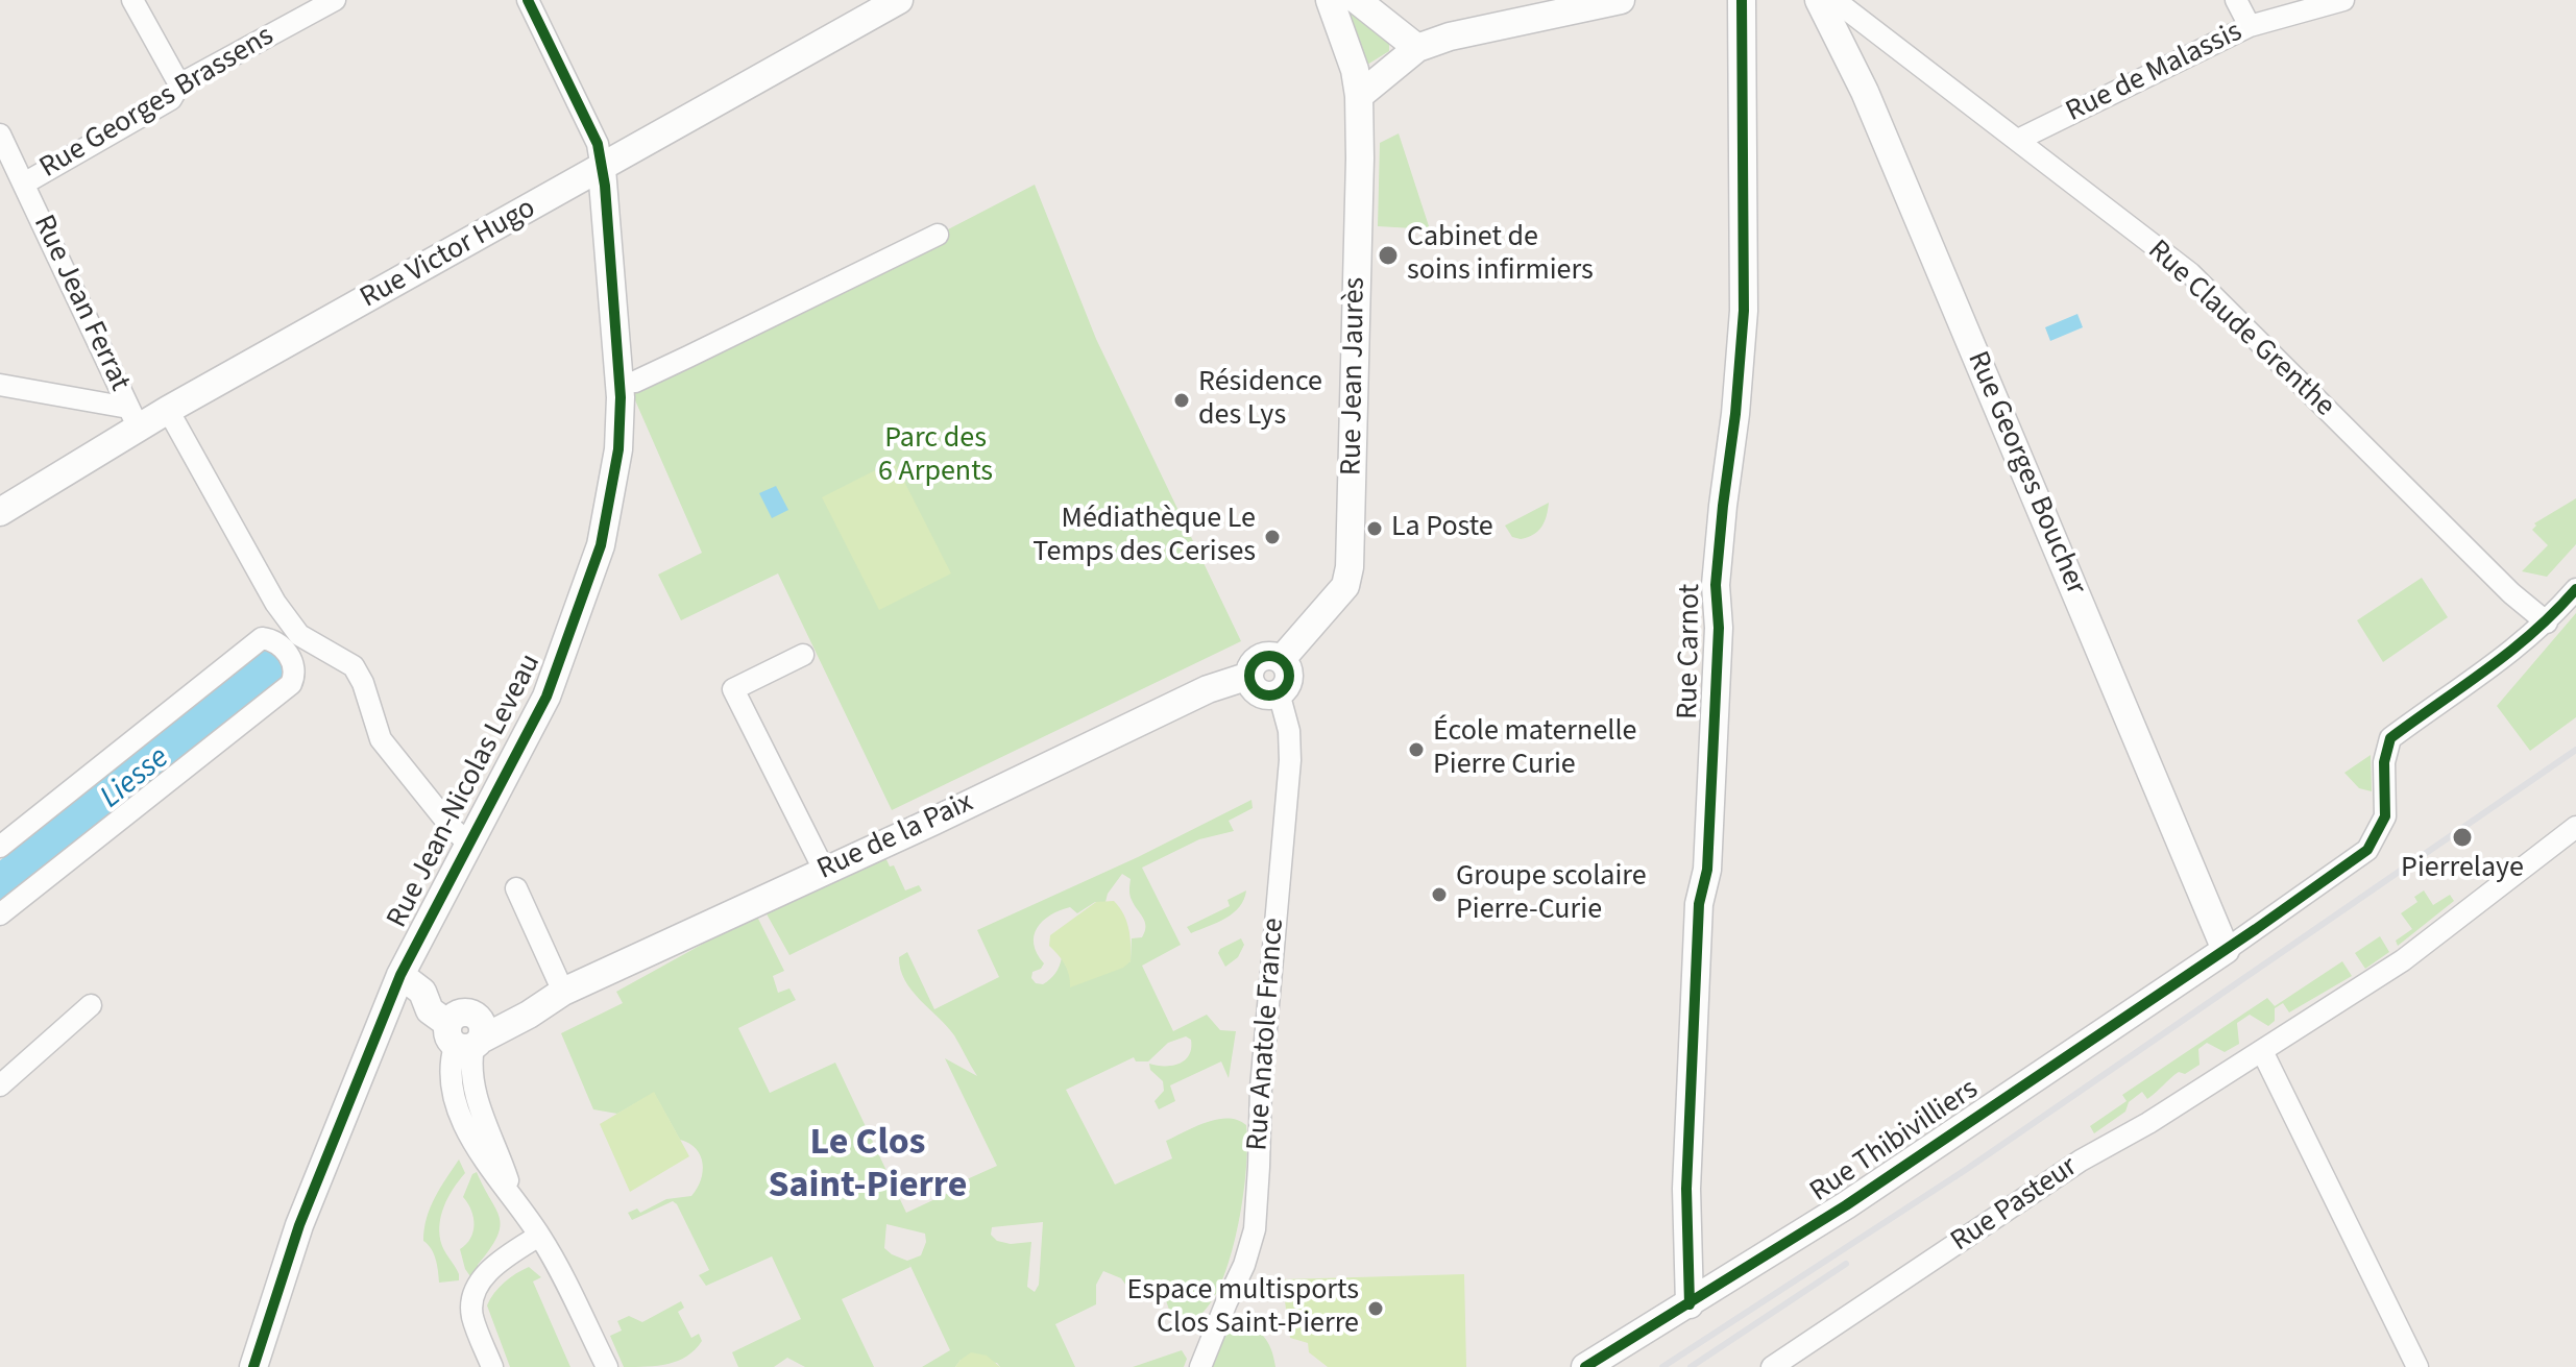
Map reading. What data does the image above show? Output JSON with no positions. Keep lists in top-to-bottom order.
{
  "streets": {
    "street": [
      "Rue de Malassis",
      "Rue Georges Brassens",
      "Rue Victor Hugo",
      "Rue Jean Ferrat",
      "Rue Claude Grenthe",
      "Rue Jean Jaurès",
      "Rue Georges Boucher",
      "Rue Carnot",
      "Rue Jean-Nicolas Leveau",
      "Rue de la Paix",
      "Rue Anatole France",
      "Rue Thibivilliers",
      "Rue Pasteur"
    ]
  },
  "crossings": [
    ["Rue de Malassis", "Rue Claude Grenthe"],
    ["Rue Georges Brassens", "Rue Jean Ferrat"],
    ["Rue Victor Hugo", "Rue Jean Ferrat"],
    ["Rue Victor Hugo", "Rue Jean-Nicolas Leveau"],
    ["Rue Jean Jaurès", "Rue de la Paix"],
    ["Rue Jean Jaurès", "Rue Anatole France"],
    ["Rue Georges Boucher", "Rue Thibivilliers"],
    ["Rue Carnot", "Rue Thibivilliers"],
    ["Rue de la Paix", "Rue Anatole France"]
  ],
  "districts": ["Le Clos Saint-Pierre"],
  "water": ["Liesse"],
  "parks": ["Parc des 6 Arpents"],
  "places": [
    "Cabinet de soins infirmiers",
    "Résidence des Lys",
    "La Poste",
    "Médiathèque Le Temps des Cerises",
    "École maternelle Pierre Curie",
    "Pierrelaye",
    "Groupe scolaire Pierre-Curie",
    "Espace multisports Clos Saint-Pierre"
  ]
}
